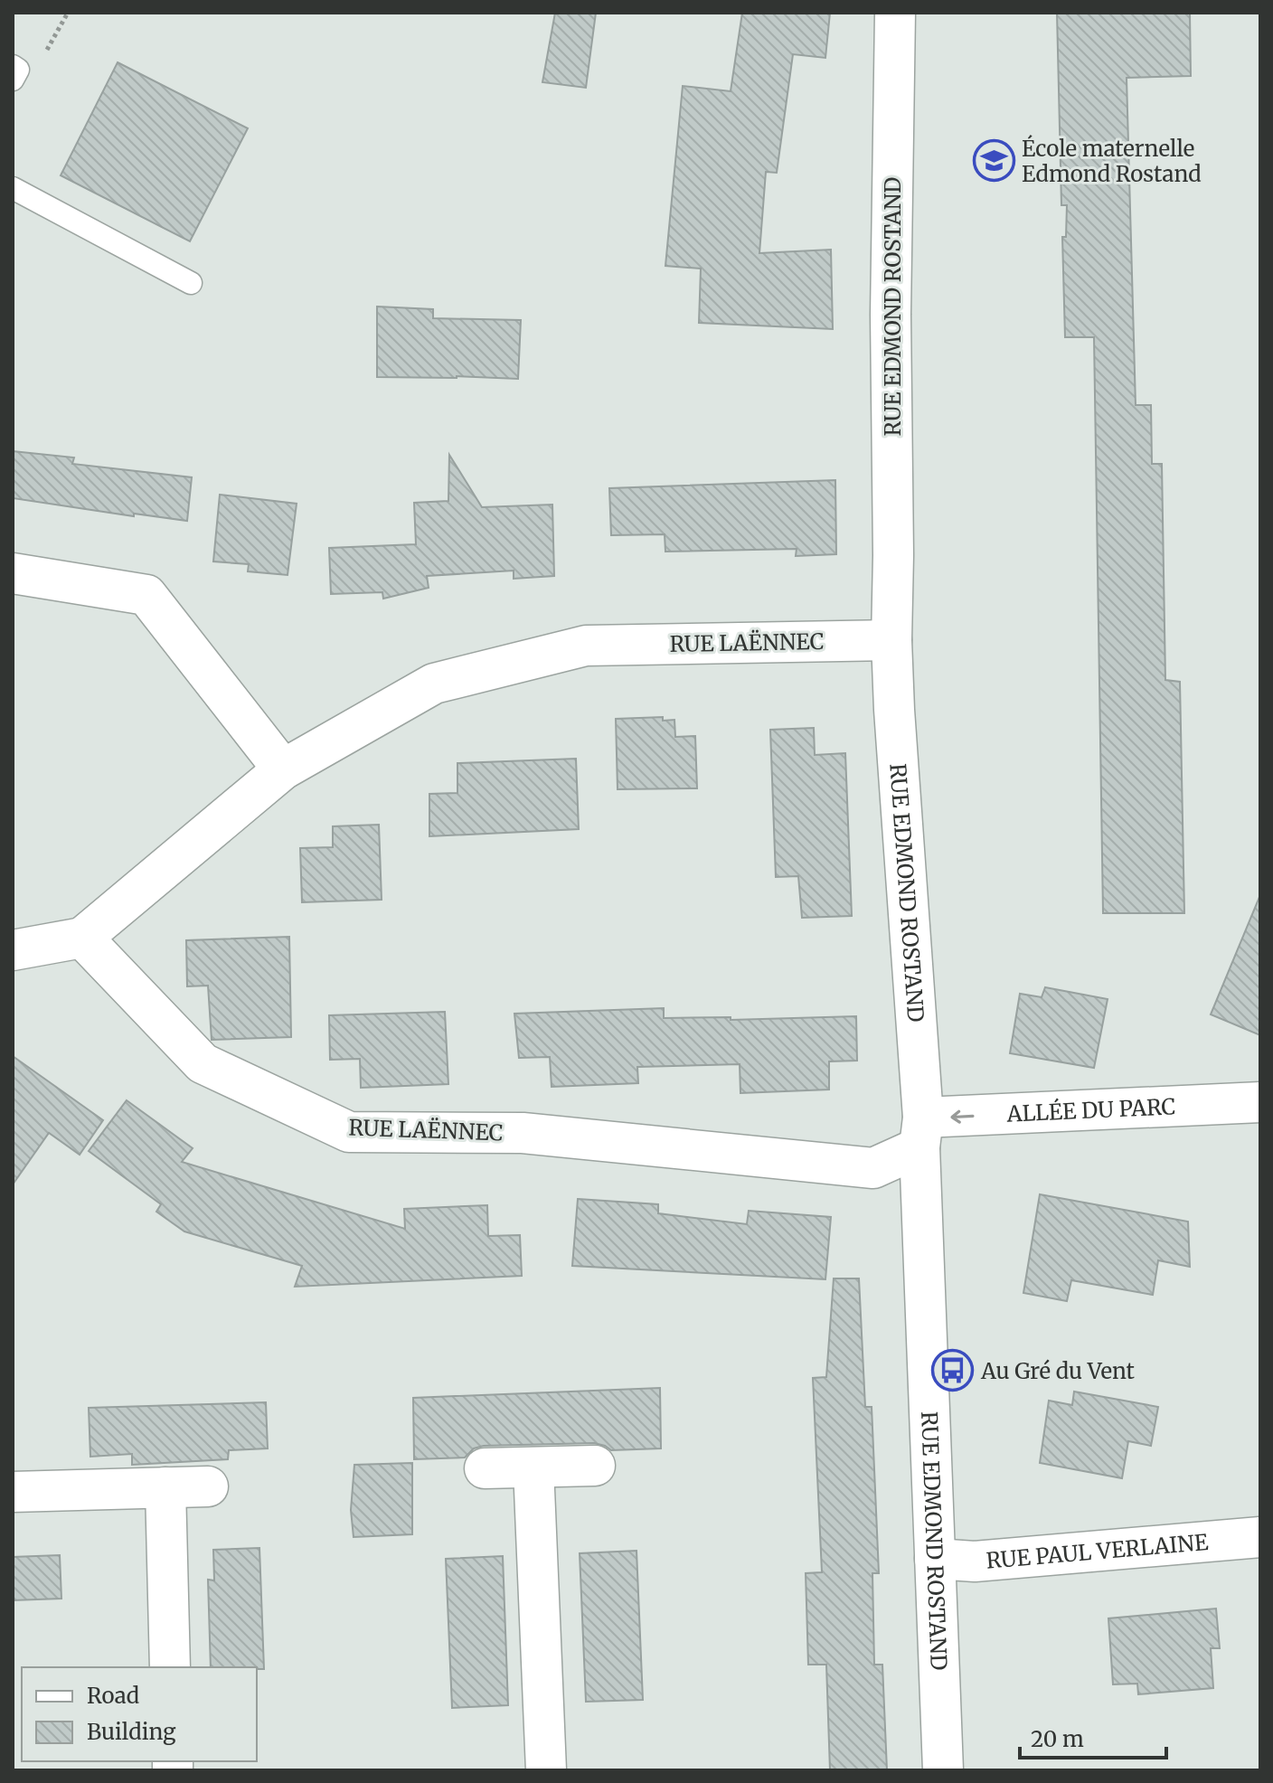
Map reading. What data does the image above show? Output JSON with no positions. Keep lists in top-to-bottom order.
{
  "streets": {
    "street": [
      "RUE EDMOND ROSTAND",
      "RUE LAËNNEC",
      "ALLÉE DU PARC",
      "RUE PAUL VERLAINE"
    ]
  },
  "crossings": [
    ["RUE EDMOND ROSTAND", "RUE LAËNNEC"],
    ["RUE EDMOND ROSTAND", "ALLÉE DU PARC"],
    ["RUE EDMOND ROSTAND", "RUE PAUL VERLAINE"],
    ["RUE LAËNNEC", "ALLÉE DU PARC"]
  ],
  "one_way": ["ALLÉE DU PARC"],
  "places": {
    "school or university": ["École maternelle Edmond Rostand"],
    "bus stop": ["Au Gré du Vent"]
  },
  "legend": ["Road", "Building"],
  "scale_bar": "20 m"
}
